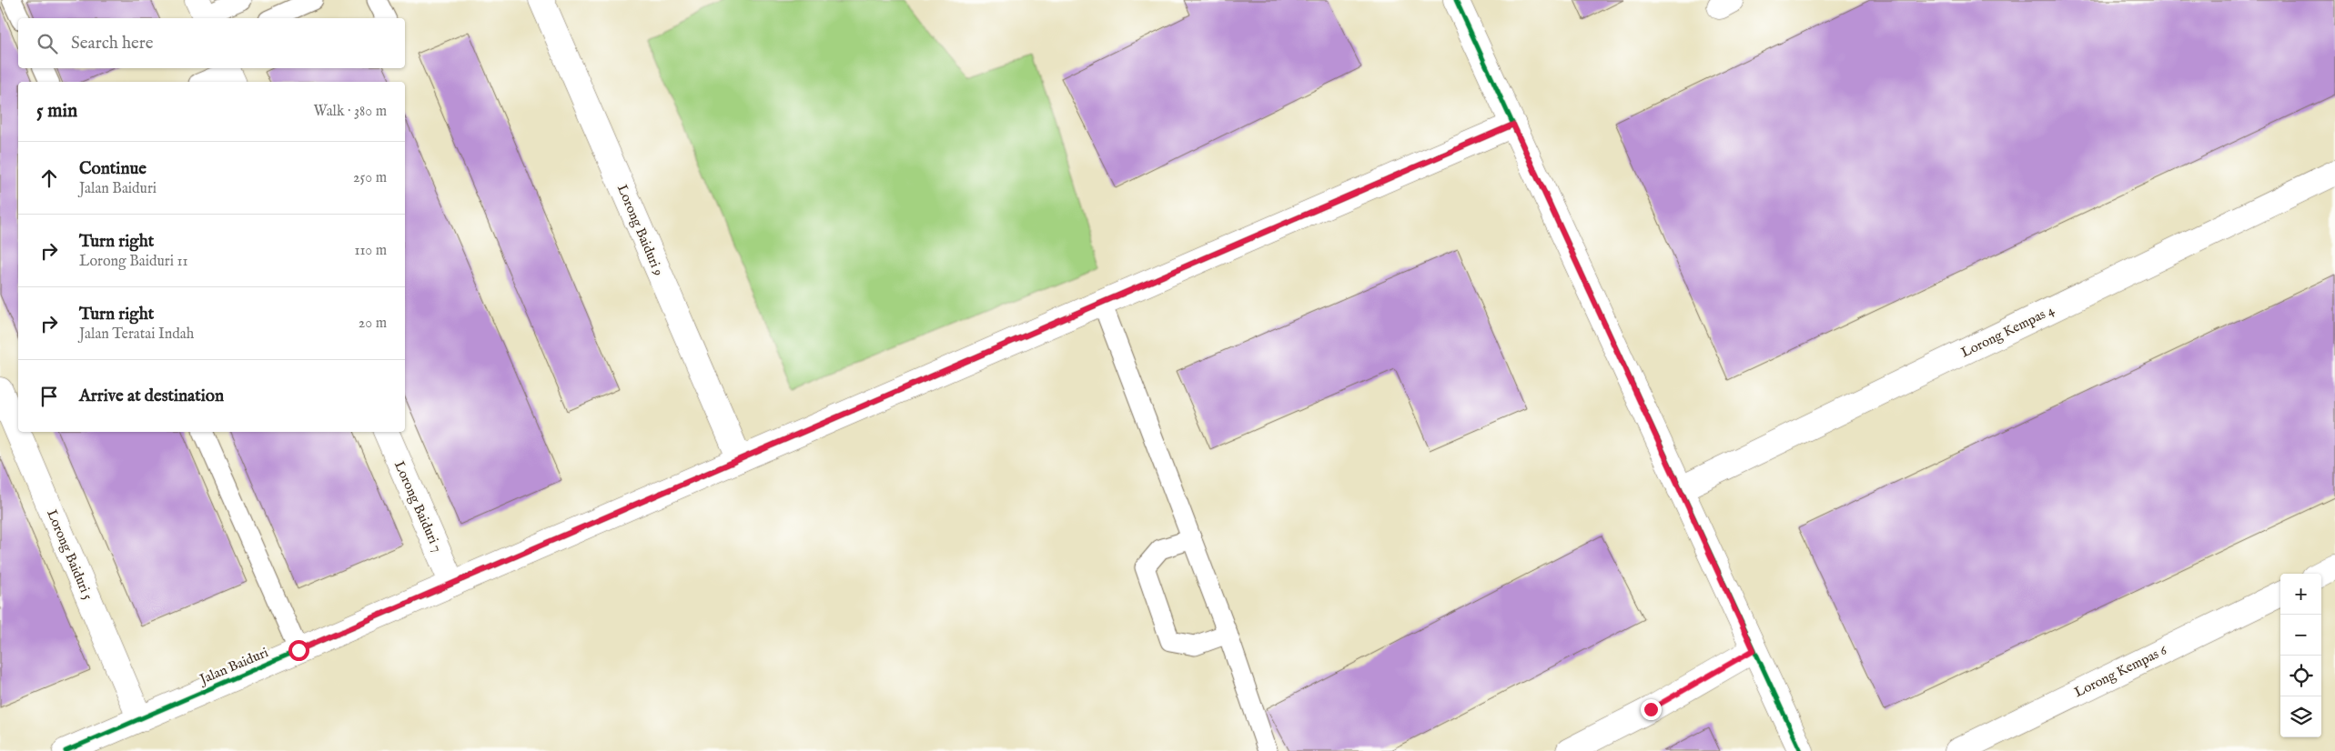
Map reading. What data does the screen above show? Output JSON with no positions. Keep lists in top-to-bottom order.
{
  "streets": {
    "street": [
      "Lorong Baiduri 9",
      "Lorong Kempas 4",
      "Lorong Baiduri 7",
      "Lorong Baiduri 5",
      "Jalan Baiduri",
      "Lorong Kempas 6"
    ]
  },
  "crossings": [
    ["Lorong Baiduri 9", "Jalan Baiduri"],
    ["Lorong Baiduri 7", "Jalan Baiduri"],
    ["Lorong Baiduri 5", "Jalan Baiduri"]
  ],
  "page": {
    "search": "Search here",
    "heading": ["5 min", "Walk · 380 m"],
    "list": [
      ["Continue", "Jalan Baiduri", "250 m"],
      ["Turn right", "Lorong Baiduri 11", "110 m"],
      ["Turn right", "Jalan Teratai Indah", "20 m"],
      "Arrive at destination"
    ],
    "map_buttons": ["+", "−"]
  }
}
